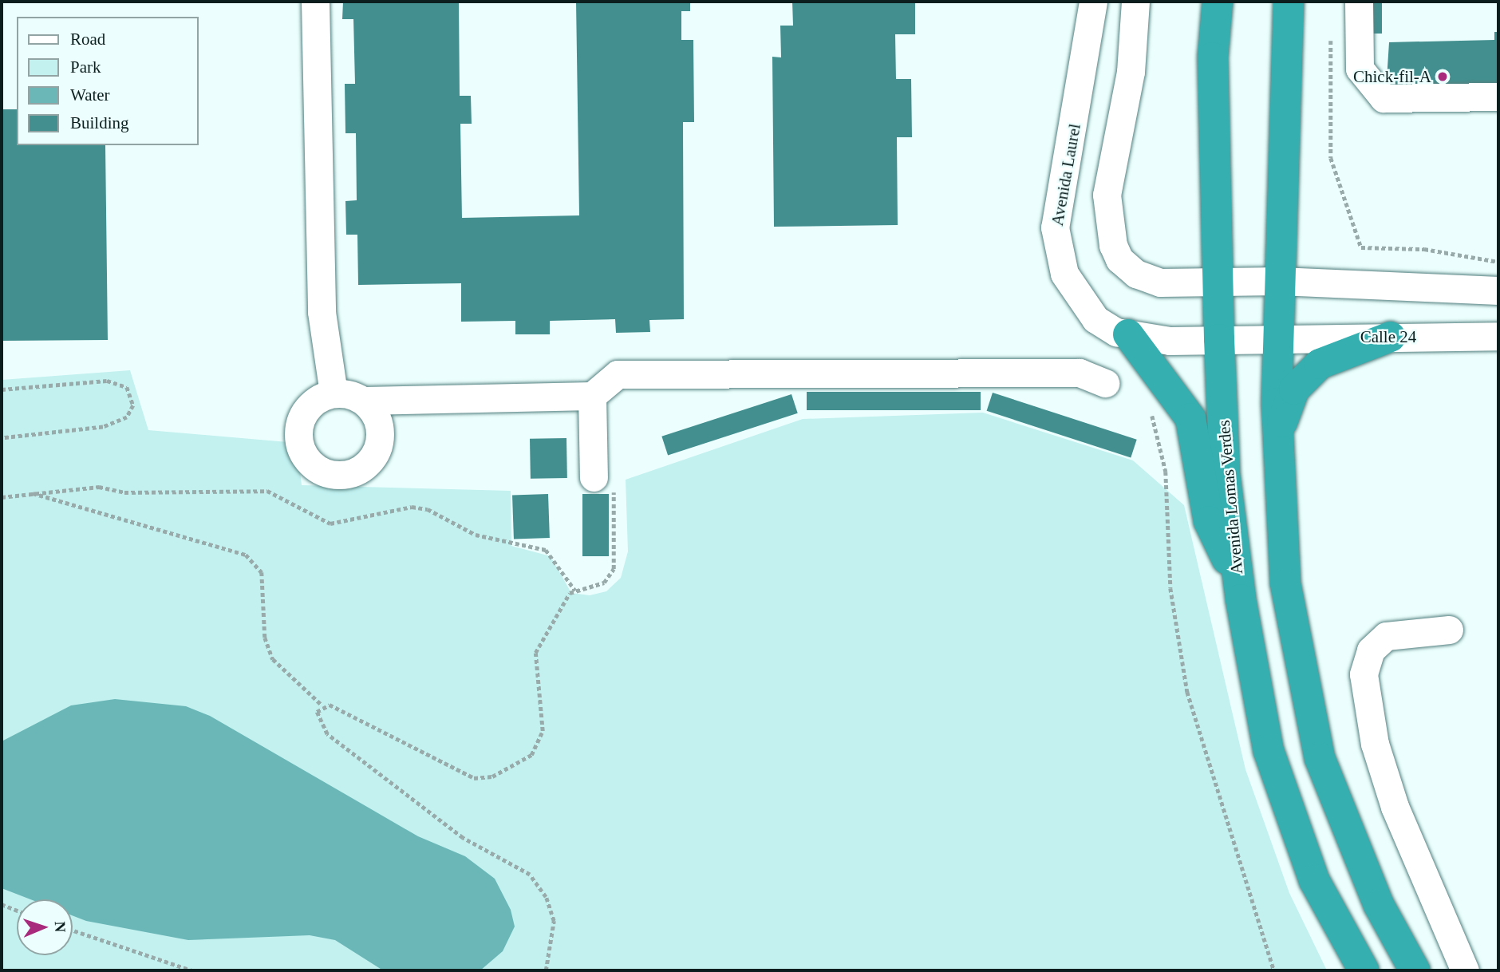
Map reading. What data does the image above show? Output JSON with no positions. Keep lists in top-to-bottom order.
{
  "streets": {
    "highway": ["Avenida Lomas Verdes"],
    "street": ["Avenida Laurel", "Calle 24"]
  },
  "crossings": [
    ["Avenida Laurel", "Calle 24"],
    ["Avenida Laurel", "Avenida Lomas Verdes"]
  ],
  "places": ["Chick-fil-A"],
  "legend": [
    "Road",
    "Park",
    "Water",
    "Building"
  ],
  "north": "right"
}
